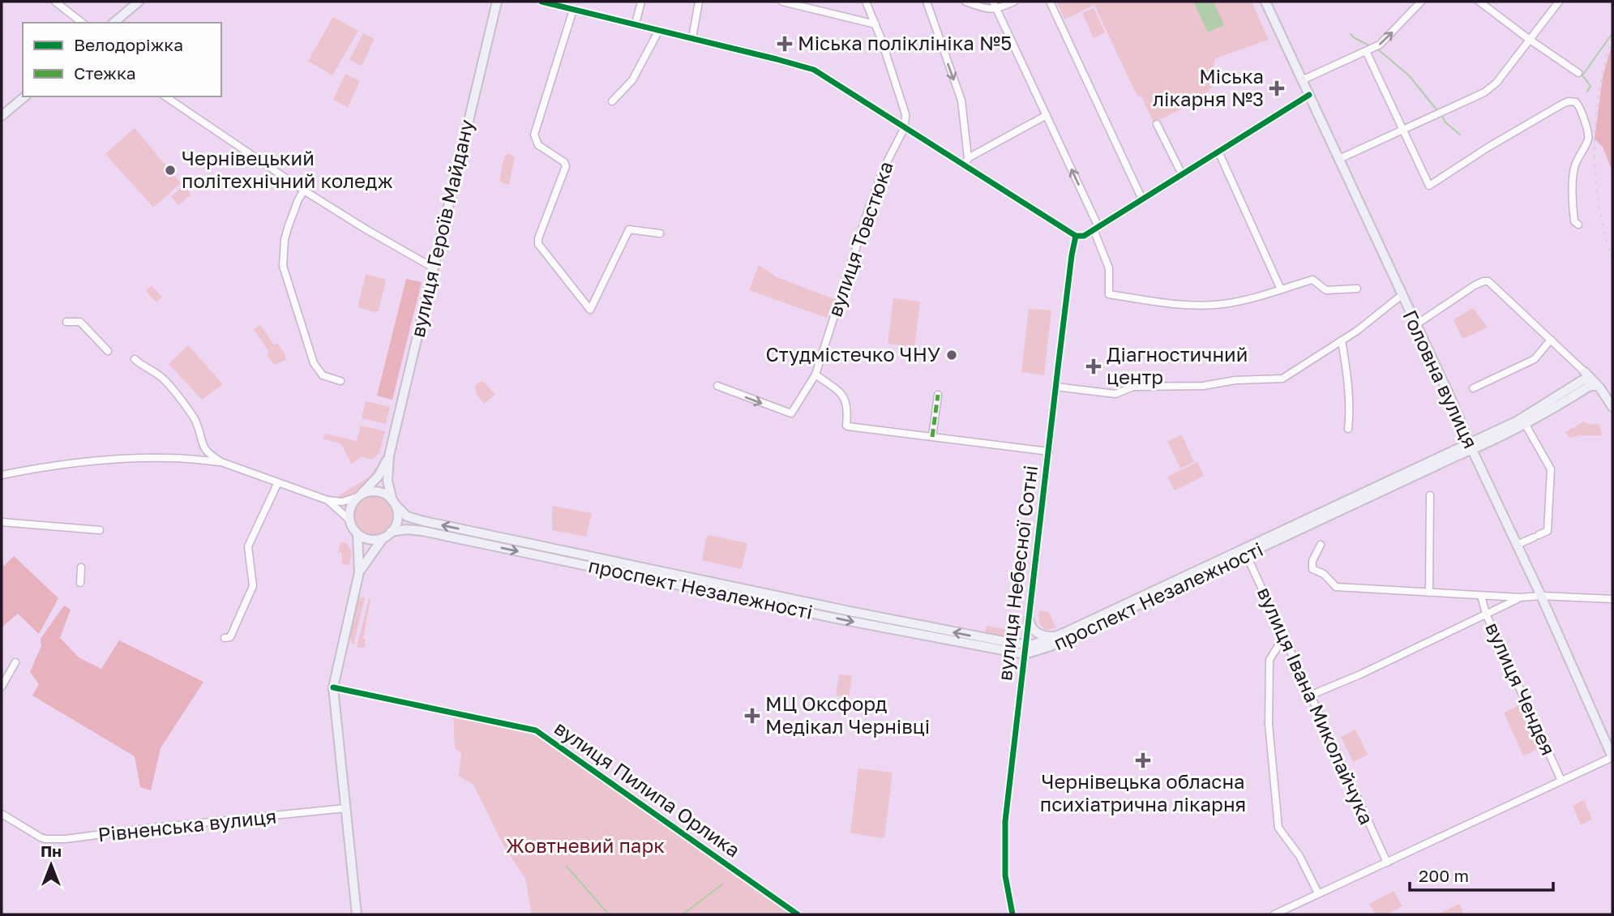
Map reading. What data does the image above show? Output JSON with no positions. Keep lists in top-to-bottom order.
{
  "streets": {
    "main road": ["вулиця Героїв Майдану", "Головна вулиця", "проспект Незалежності"],
    "street": [
      "вулиця Товстюка",
      "вулиця Небесної Сотні",
      "вулиця Чендея",
      "вулиця Івана Миколайчука",
      "вулиця Пилипа Орлика",
      "Рівненська вулиця"
    ]
  },
  "crossings": [
    ["Головна вулиця", "проспект Незалежності"],
    ["вулиця Небесної Сотні", "проспект Незалежності"],
    ["проспект Незалежності", "вулиця Івана Миколайчука"]
  ],
  "parks": ["Жовтневий парк"],
  "places": {
    "health": [
      "Міська поліклініка №5",
      "Міська лікарня №3",
      "Діагностичний центр",
      "МЦ Оксфорд Медікал Чернівці",
      "Чернівецька обласна психіатрична лікарня"
    ],
    "other": ["Чернівецький політехнічний коледж", "Студмістечко ЧНУ"]
  },
  "legend": ["Велодоріжка", "Стежка"],
  "scale_bar": "200 m",
  "north": "top"
}
